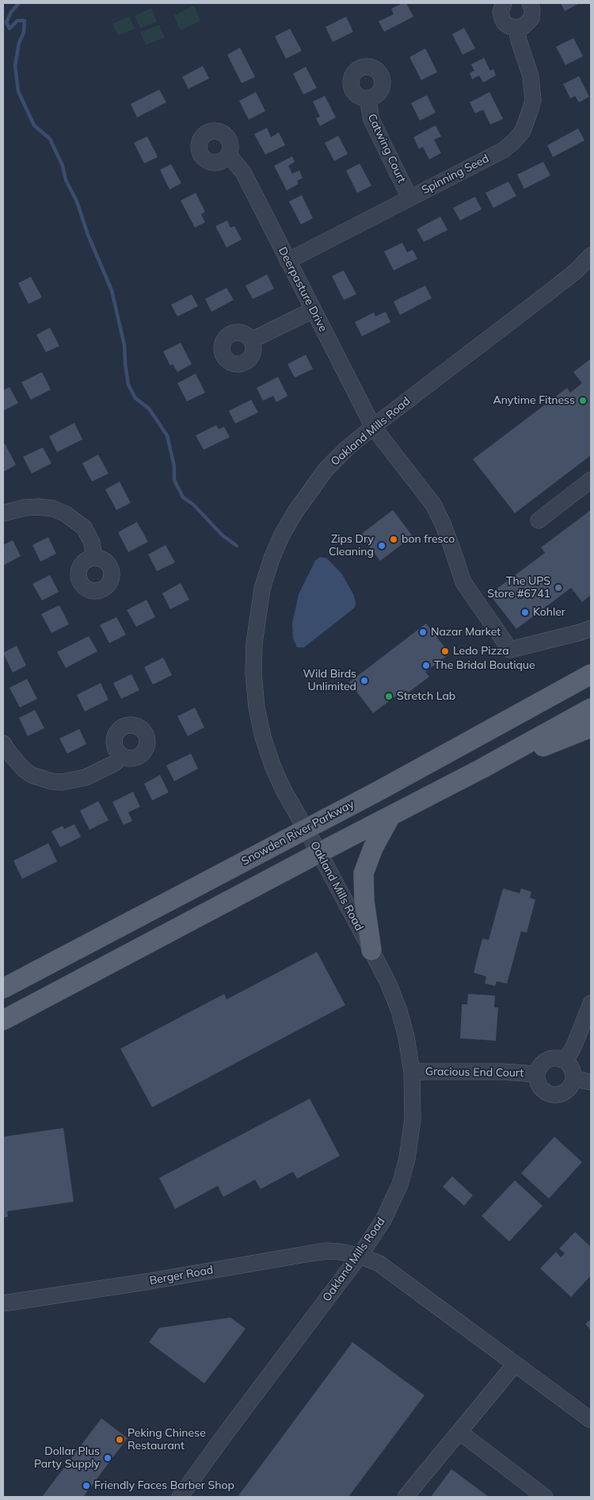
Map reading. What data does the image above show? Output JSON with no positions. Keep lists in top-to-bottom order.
{
  "streets": {
    "main road": ["Snowden River Parkway"],
    "street": [
      "Catwing Court",
      "Spinning Seed",
      "Deerpasture Drive",
      "Oakland Mills Road",
      "Gracious End Court",
      "Berger Road"
    ]
  },
  "crossings": [
    ["Catwing Court", "Spinning Seed"],
    ["Spinning Seed", "Deerpasture Drive"],
    ["Deerpasture Drive", "Oakland Mills Road"],
    ["Oakland Mills Road", "Snowden River Parkway"],
    ["Oakland Mills Road", "Gracious End Court"],
    ["Oakland Mills Road", "Berger Road"]
  ],
  "places": [
    "Anytime Fitness",
    "bon fresco",
    "Zips Dry Cleaning",
    "The UPS Store #6741",
    "Kohler",
    "Nazar Market",
    "Ledo Pizza",
    "The Bridal Boutique",
    "Wild Birds Unlimited",
    "Stretch Lab",
    "Peking Chinese Restaurant",
    "Dollar Plus Party Supply",
    "Friendly Faces Barber Shop"
  ]
}
